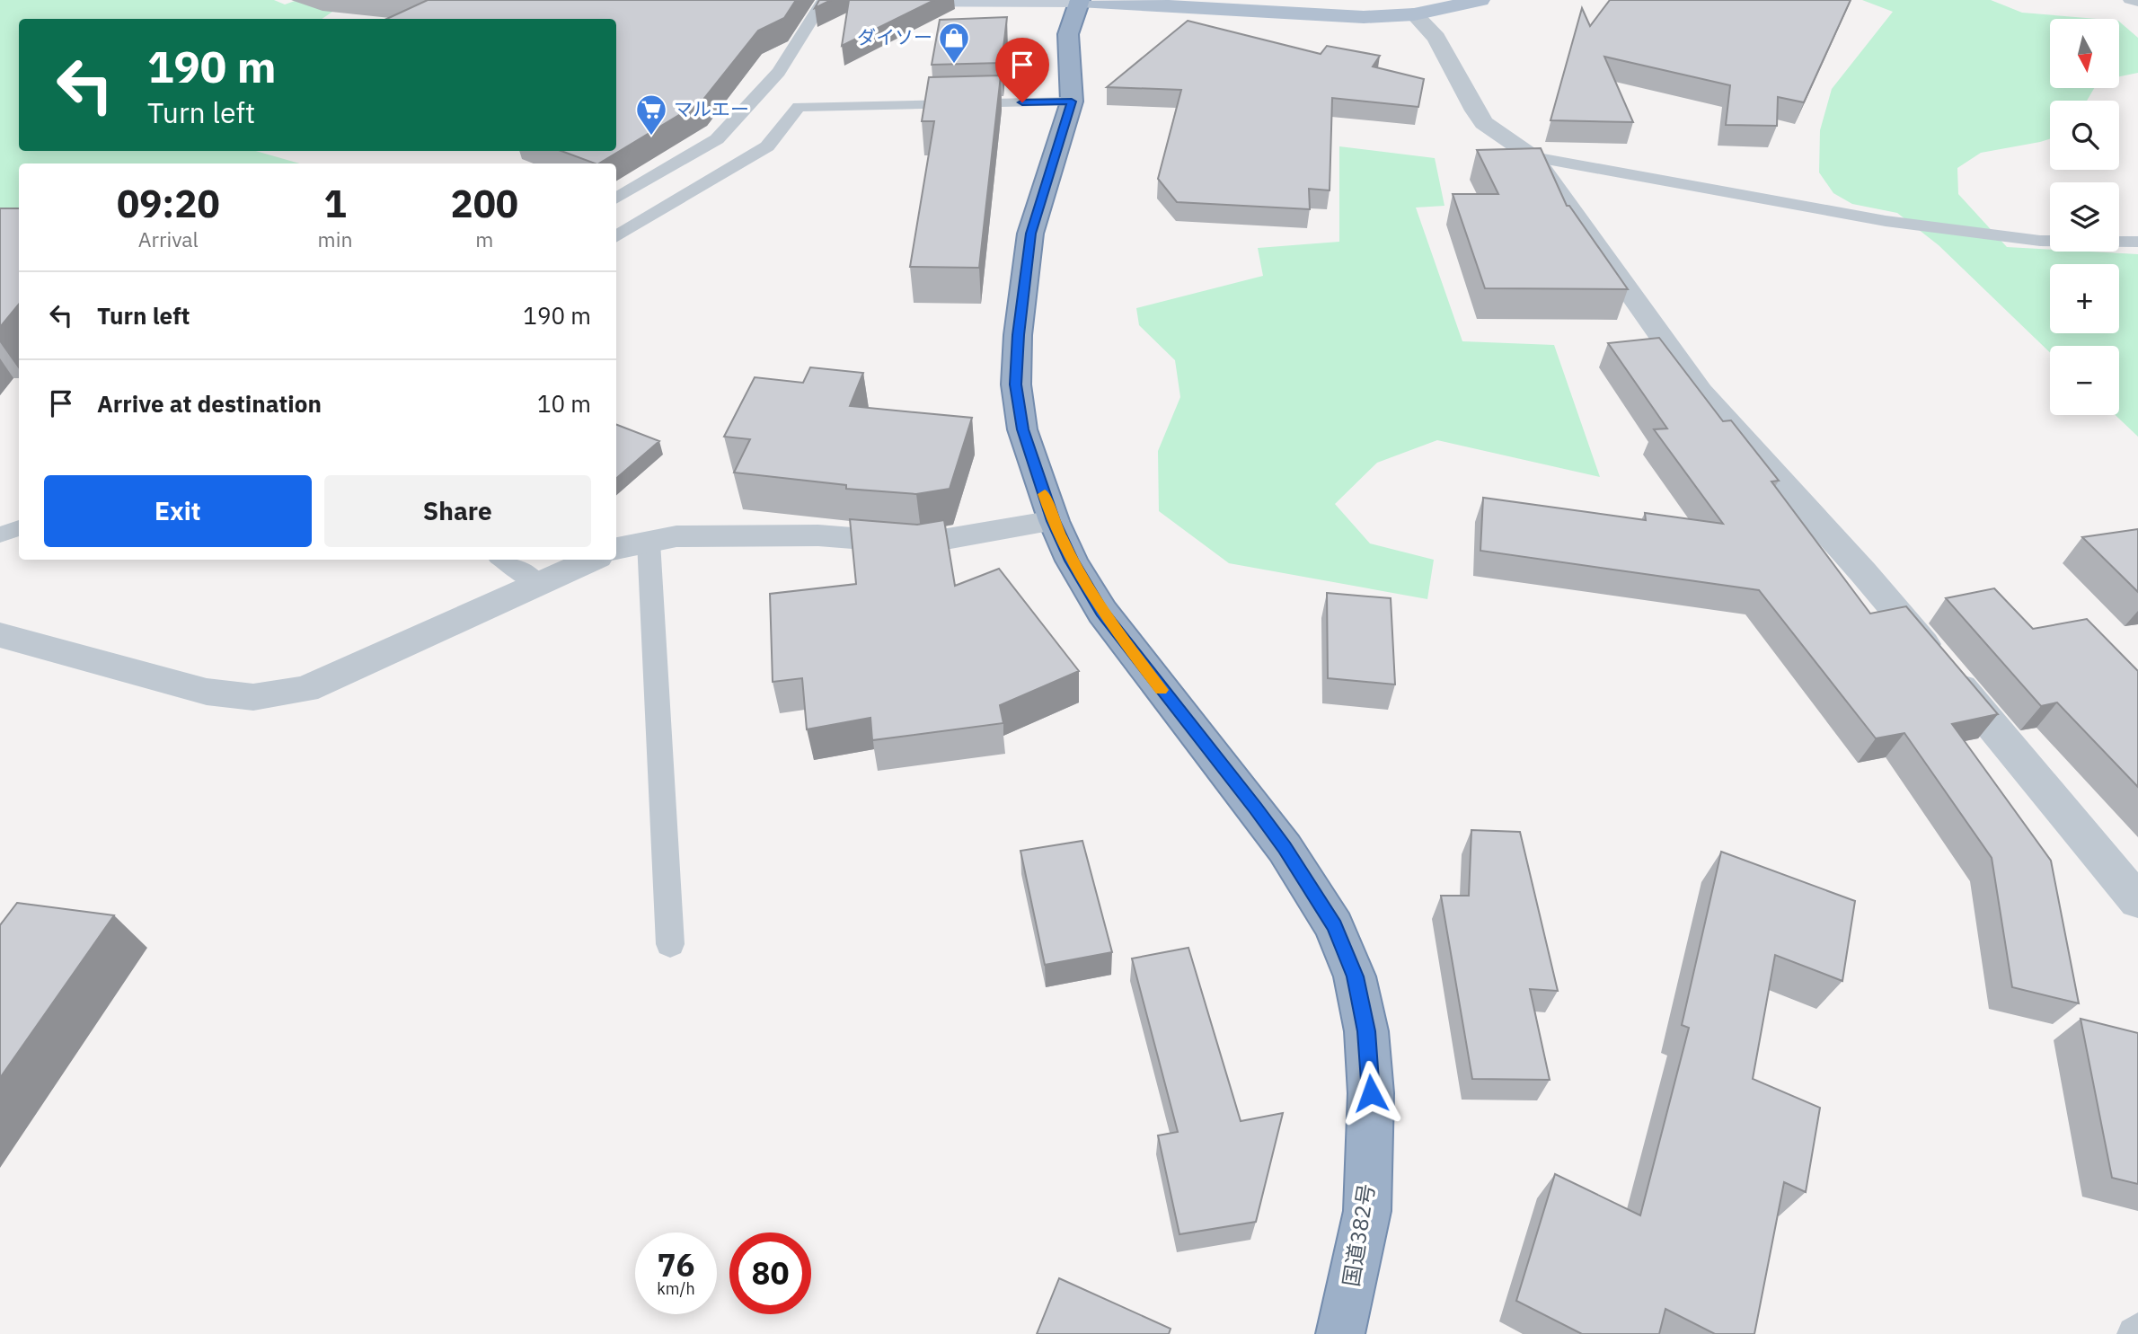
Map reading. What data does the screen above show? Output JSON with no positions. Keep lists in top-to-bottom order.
{
  "streets": {
    "highway": ["国道382号"]
  },
  "places": {
    "shop": ["ダイソー"],
    "supermarket": ["マルエー"]
  },
  "north": "bottom",
  "page": {
    "map_buttons": ["+", "−"],
    "turn": ["190 m", "Turn left"],
    "eta": [
      "09:20",
      "Arrival",
      "1",
      "min",
      "200",
      "m"
    ],
    "list": [
      {
        "name": "Turn left",
        "value": "190 m"
      },
      {
        "name": "Arrive at destination",
        "value": "10 m"
      }
    ],
    "buttons": ["Exit", "Share"],
    "speed": "76 km/h",
    "limit": "80"
  }
}
